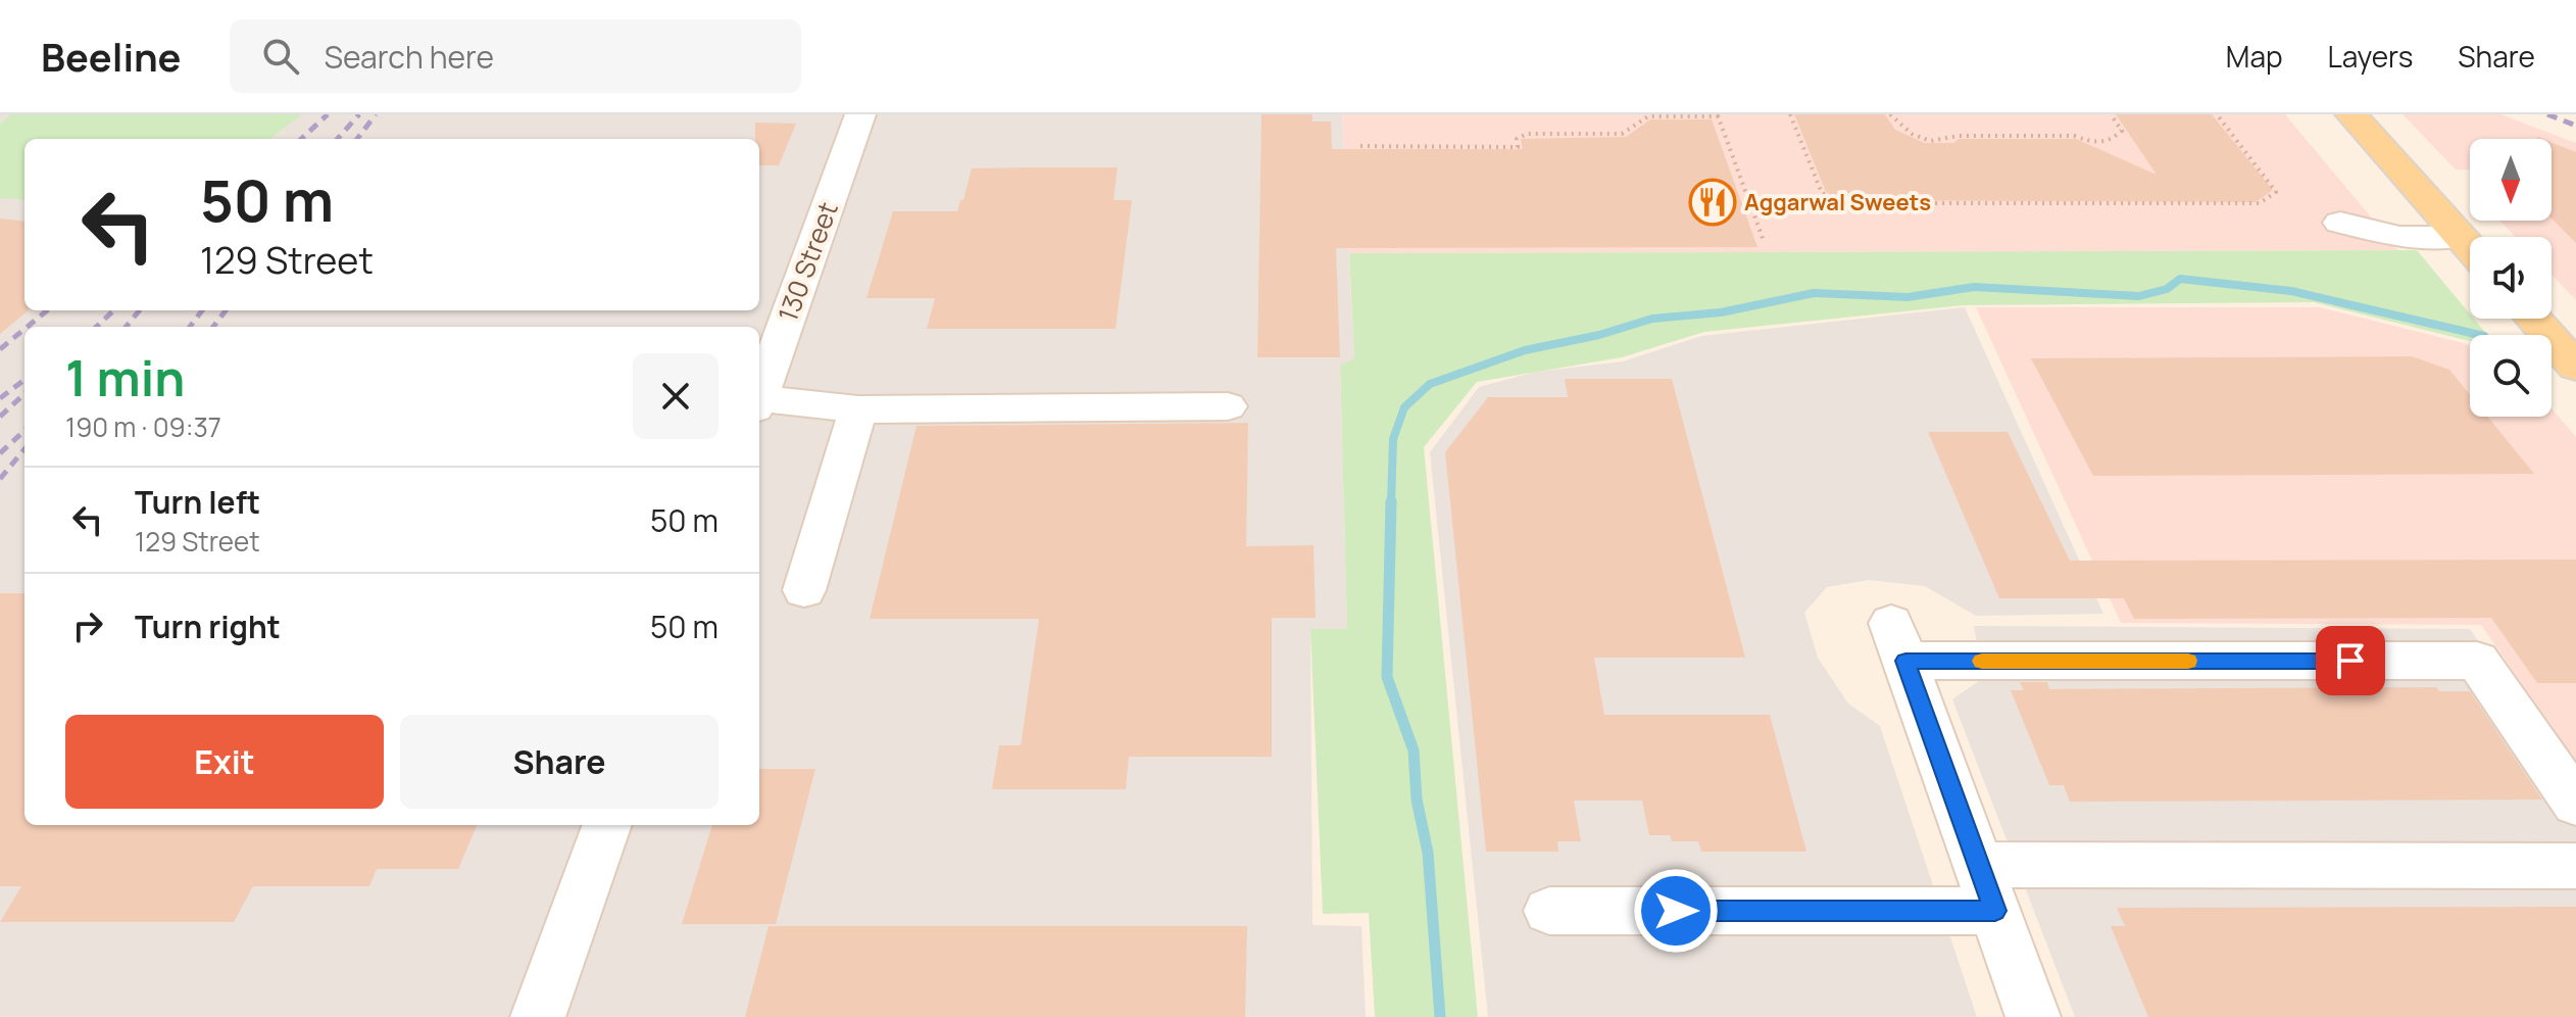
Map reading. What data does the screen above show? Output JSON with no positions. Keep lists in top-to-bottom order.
{
  "streets": {
    "street": ["130 Street"]
  },
  "places": {
    "restaurant": ["Aggarwal Sweets"]
  },
  "north": "bottom",
  "page": {
    "header": "Beeline",
    "search": "Search here",
    "nav": ["Map", "Layers", "Share"],
    "turn": ["50 m", "129 Street"],
    "heading": ["1 min", "190 m · 09:37"],
    "list": [
      {
        "name": "Turn left",
        "note": "129 Street",
        "value": "50 m"
      },
      {
        "name": "Turn right",
        "value": "50 m"
      }
    ],
    "buttons": ["Exit", "Share"]
  }
}
